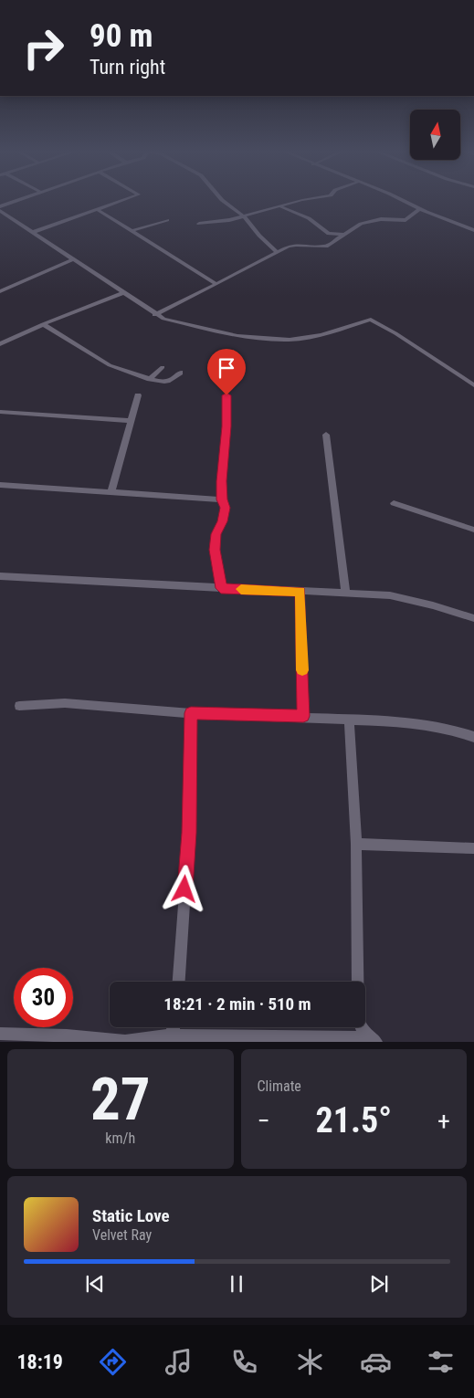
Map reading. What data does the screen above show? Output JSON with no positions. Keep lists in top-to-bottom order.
{
  "north": "top",
  "page": {
    "turn": ["90 m", "Turn right"],
    "limit": "30",
    "trip": "18:21 · 2 min · 510 m",
    "tile": [
      ["27", "km/h"],
      "Climate"
    ],
    "heat": ["−", "21.5°", "+"],
    "song": ["Static Love", "Velvet Ray"],
    "tabs": "18:19"
  }
}
